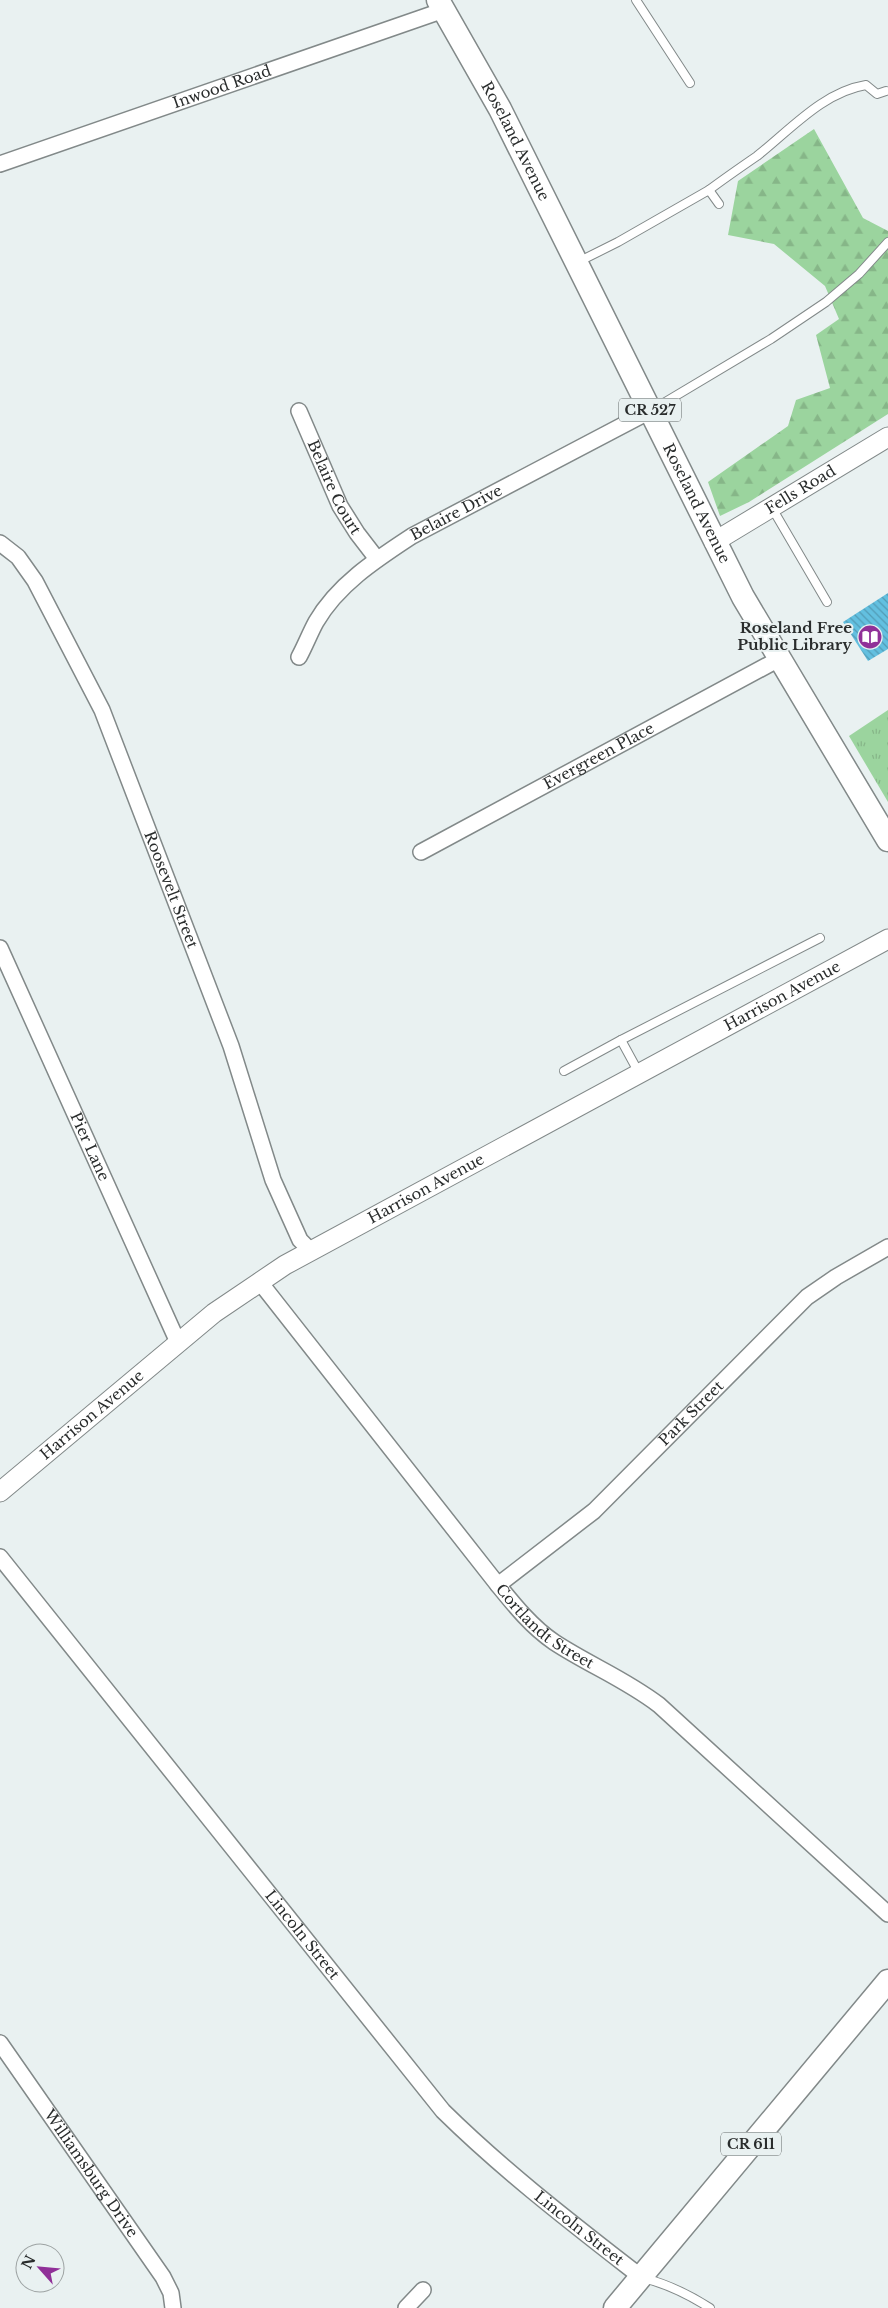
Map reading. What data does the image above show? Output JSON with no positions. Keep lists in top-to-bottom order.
{
  "streets": {
    "main road": ["Roseland Avenue", "CR 527", "CR 611"],
    "street": [
      "Inwood Road",
      "Belaire Court",
      "Fells Road",
      "Belaire Drive",
      "Evergreen Place",
      "Roosevelt Street",
      "Harrison Avenue",
      "Pier Lane",
      "Park Street",
      "Cortlandt Street",
      "Lincoln Street",
      "Williamsburg Drive"
    ]
  },
  "crossings": [
    ["Inwood Road", "Roseland Avenue"],
    ["Roseland Avenue", "Fells Road"],
    ["Roseland Avenue", "Belaire Drive"],
    ["Roseland Avenue", "Evergreen Place"],
    ["Belaire Court", "Belaire Drive"],
    ["Roosevelt Street", "Harrison Avenue"],
    ["Harrison Avenue", "Pier Lane"],
    ["Harrison Avenue", "Cortlandt Street"],
    ["Park Street", "Cortlandt Street"],
    ["Lincoln Street", "CR 611"]
  ],
  "places": {
    "library": ["Roseland Free Public Library"]
  },
  "north": "top left"
}
